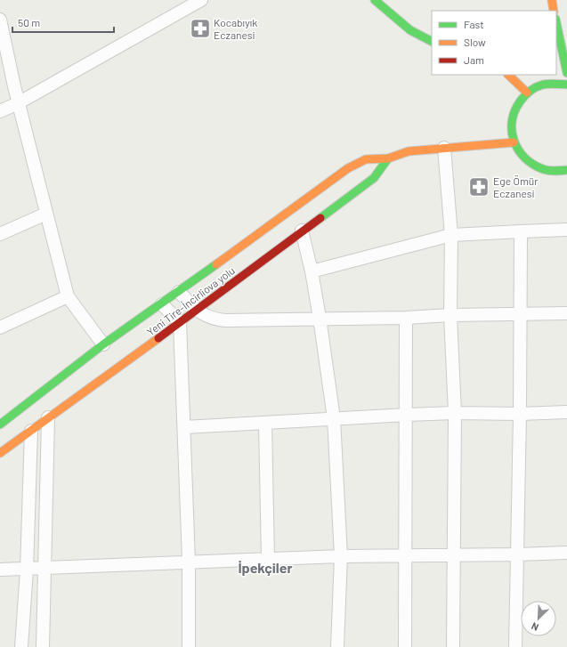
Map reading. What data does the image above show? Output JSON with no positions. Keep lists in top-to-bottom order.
{
  "streets": {
    "main road": ["Yeni Tire-İncirliova yolu"]
  },
  "districts": ["İpekçiler"],
  "places": {
    "pharmacy": ["Kocabıyık Eczanesi", "Ege Ömür Eczanesi"]
  },
  "legend": ["Fast", "Slow", "Jam"],
  "scale_bar": "50 m",
  "north": "bottom left"
}
